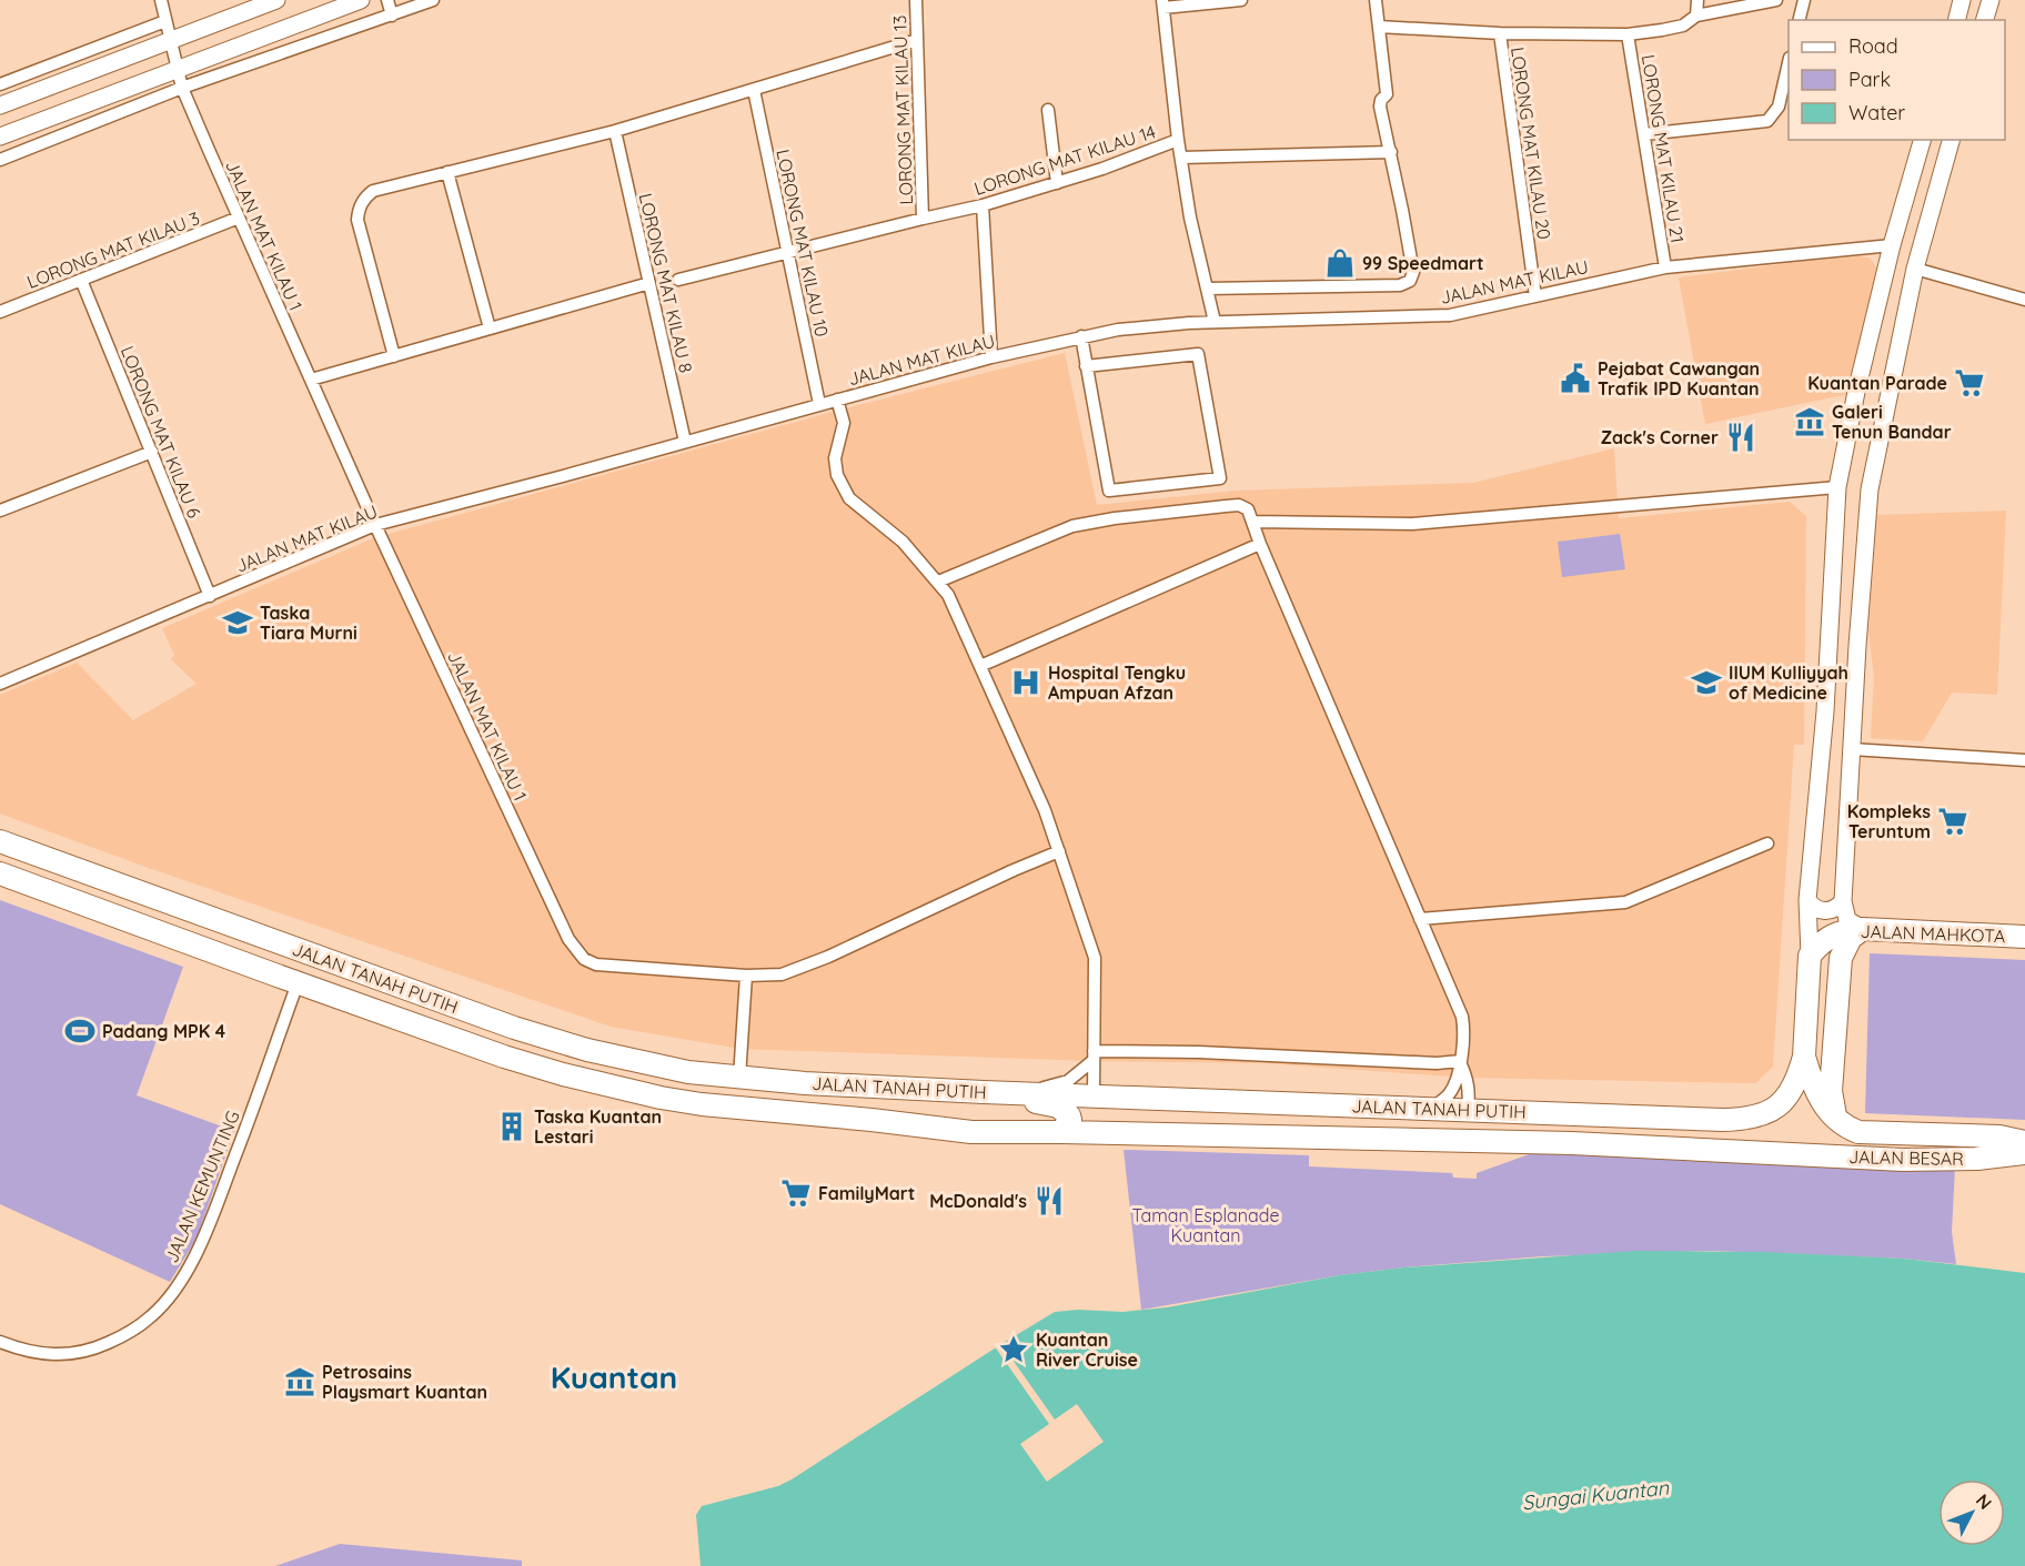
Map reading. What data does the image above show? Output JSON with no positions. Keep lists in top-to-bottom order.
{
  "streets": {
    "highway": ["JALAN MAHKOTA", "JALAN TANAH PUTIH", "JALAN BESAR"],
    "street": [
      "LORONG MAT KILAU 13",
      "LORONG MAT KILAU 20",
      "LORONG MAT KILAU 21",
      "LORONG MAT KILAU 14",
      "JALAN MAT KILAU 1",
      "LORONG MAT KILAU 10",
      "LORONG MAT KILAU 3",
      "JALAN MAT KILAU",
      "LORONG MAT KILAU 8",
      "LORONG MAT KILAU 6",
      "JALAN KEMUNTING"
    ]
  },
  "crossings": [
    ["LORONG MAT KILAU 13", "LORONG MAT KILAU 14"],
    ["LORONG MAT KILAU 20", "LORONG MAT KILAU 21"],
    ["LORONG MAT KILAU 20", "JALAN MAT KILAU"],
    ["LORONG MAT KILAU 21", "JALAN MAT KILAU"],
    ["LORONG MAT KILAU 14", "LORONG MAT KILAU 10"],
    ["JALAN MAT KILAU 1", "LORONG MAT KILAU 3"],
    ["JALAN MAT KILAU 1", "JALAN MAT KILAU"],
    ["LORONG MAT KILAU 10", "JALAN MAT KILAU"],
    ["LORONG MAT KILAU 3", "LORONG MAT KILAU 6"],
    ["JALAN MAT KILAU", "LORONG MAT KILAU 8"],
    ["JALAN MAT KILAU", "LORONG MAT KILAU 6"],
    ["JALAN TANAH PUTIH", "JALAN BESAR"],
    ["JALAN TANAH PUTIH", "JALAN KEMUNTING"]
  ],
  "districts": ["Kuantan"],
  "water": ["Sungai Kuantan"],
  "parks": ["Taman Esplanade Kuantan"],
  "places": {
    "shop": ["99 Speedmart"],
    "public building": ["Pejabat Cawangan Trafik IPD Kuantan"],
    "supermarket": ["Kuantan Parade", "Kompleks Teruntum", "FamilyMart"],
    "museum": ["Galeri Tenun Bandar", "Petrosains Playsmart Kuantan"],
    "restaurant": ["Zack's Corner", "McDonald's"],
    "school or university": ["Taska Tiara Murni", "IIUM Kulliyyah of Medicine"],
    "hospital": ["Hospital Tengku Ampuan Afzan"],
    "sports": ["Padang MPK 4"],
    "building": ["Taska Kuantan Lestari"],
    "place": ["Kuantan River Cruise"]
  },
  "legend": ["Road", "Park", "Water"],
  "north": "top right"
}
